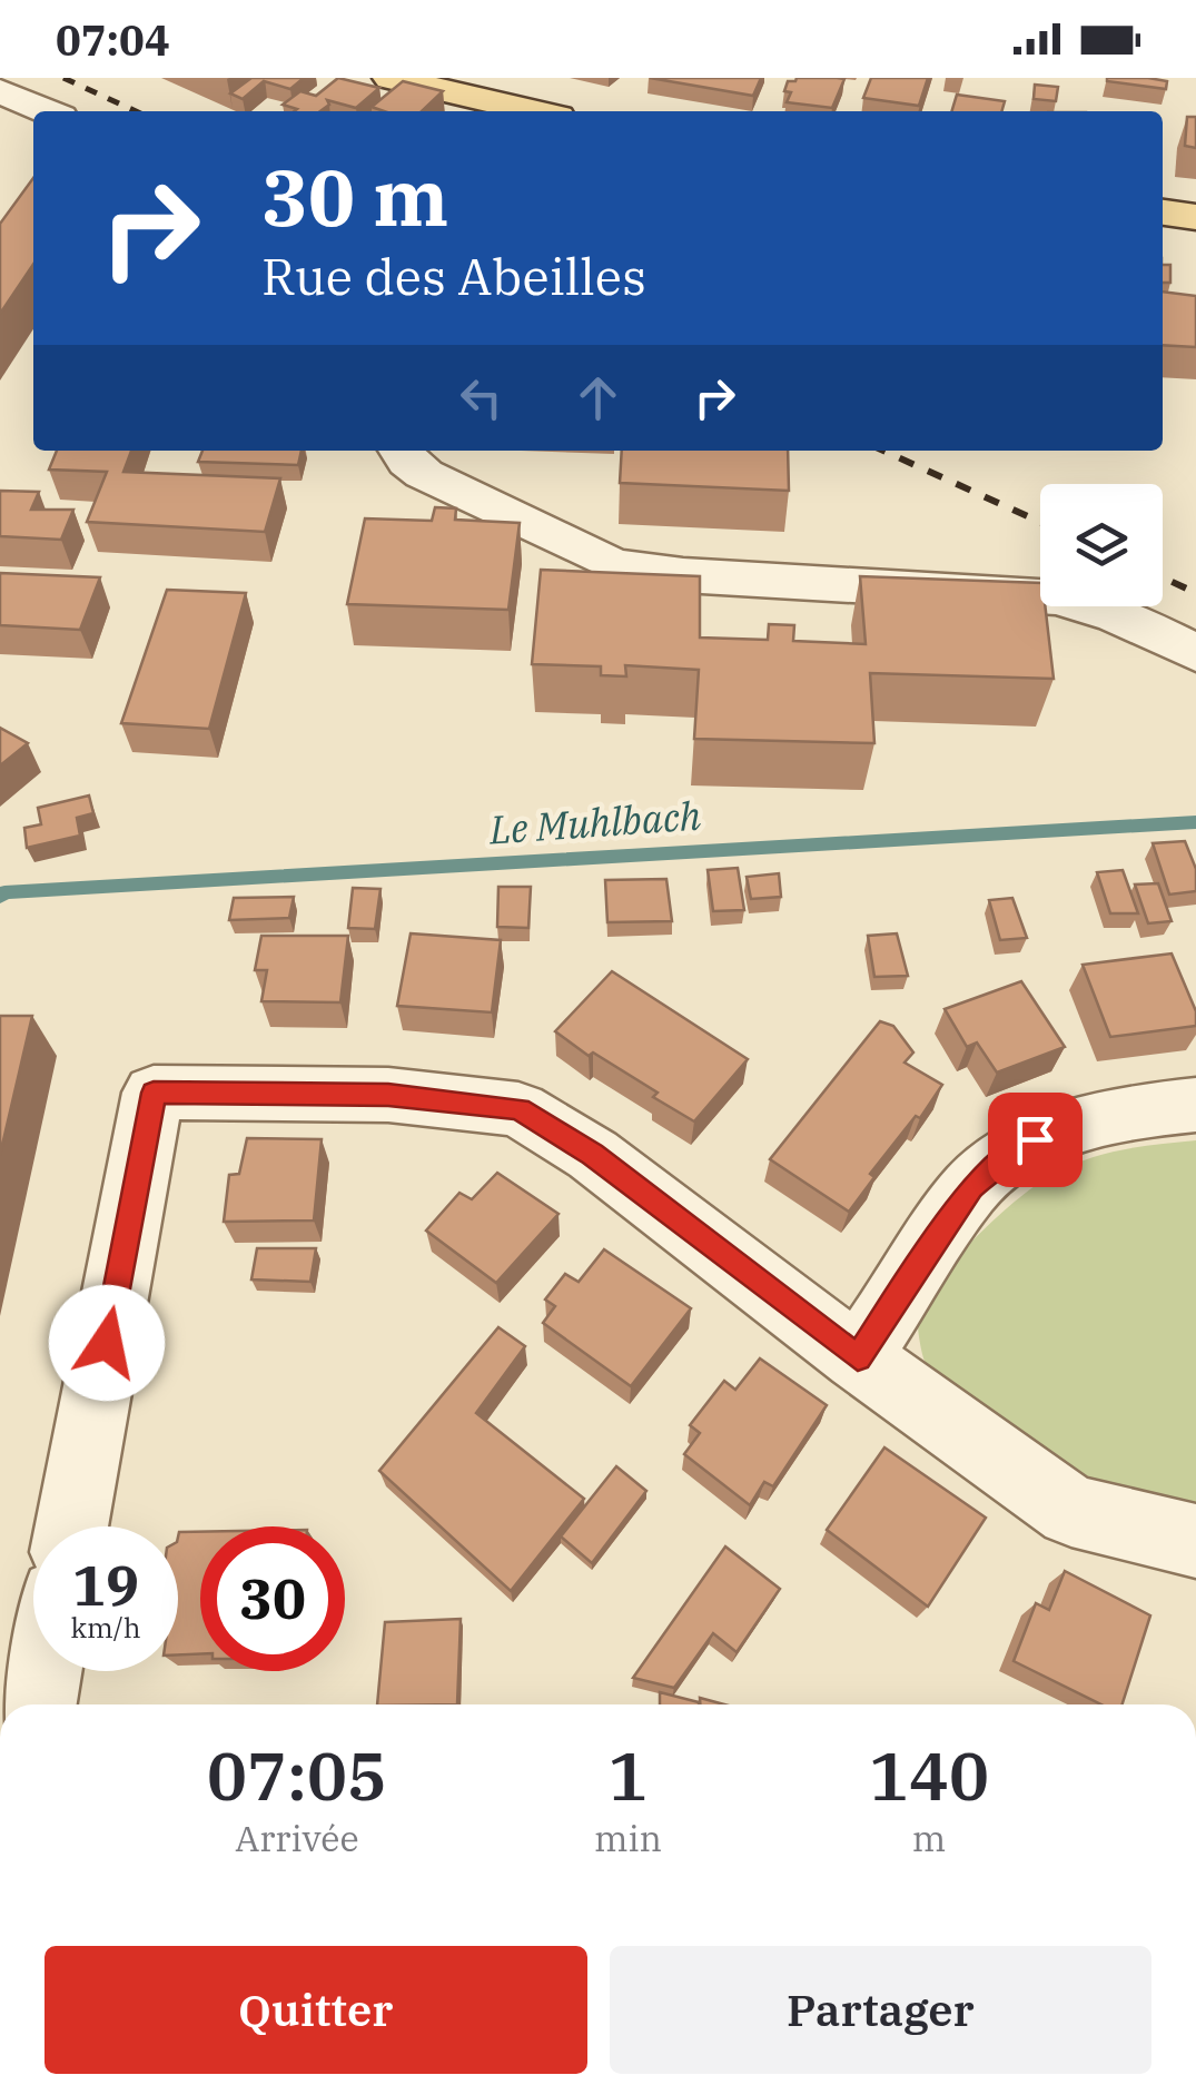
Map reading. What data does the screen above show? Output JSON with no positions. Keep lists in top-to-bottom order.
{
  "water": ["Le Muhlbach"],
  "page": {
    "status": "07:04",
    "turn": ["30 m", "Rue des Abeilles"],
    "speed": "19 km/h",
    "limit": "30",
    "eta": [
      "07:05",
      "Arrivée",
      "1",
      "min",
      "140",
      "m"
    ],
    "buttons": ["Quitter", "Partager"]
  }
}
